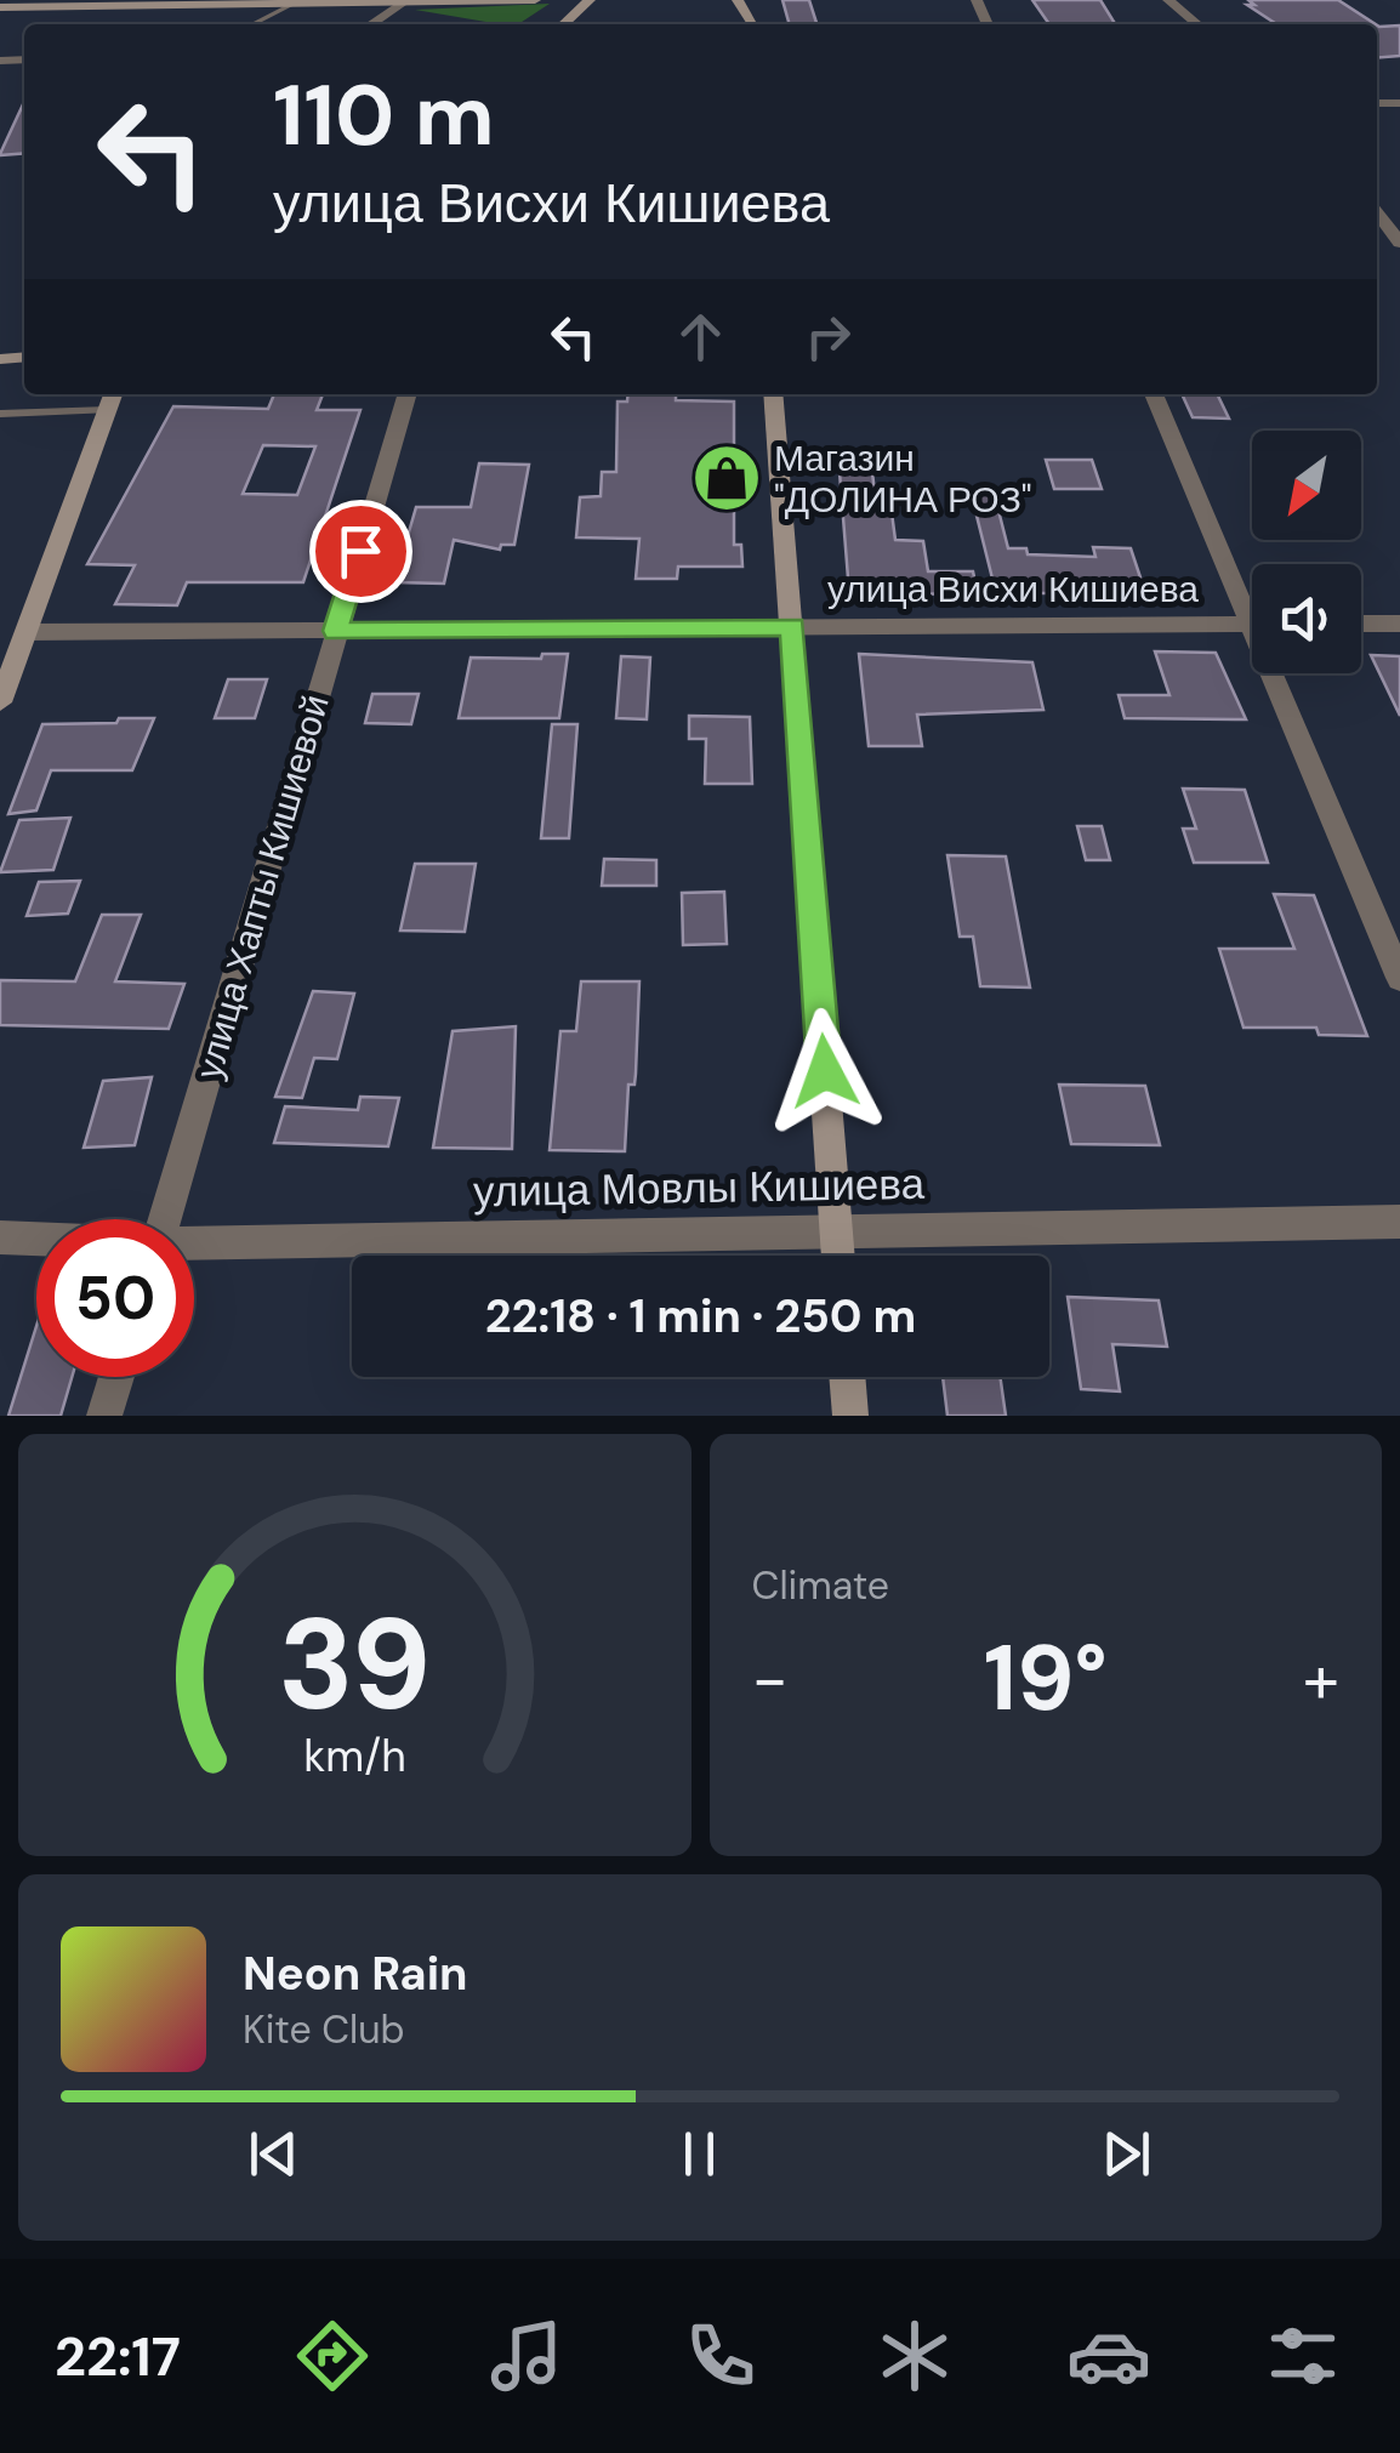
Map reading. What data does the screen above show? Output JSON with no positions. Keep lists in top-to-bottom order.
{
  "streets": {
    "street": ["улица Висхи Кишиева", "улица Хапты Кишиевой", "улица Мовлы Кишиева"]
  },
  "crossings": [
    ["улица Висхи Кишиева", "улица Хапты Кишиевой"]
  ],
  "places": {
    "shop": ["Магазин \"ДОЛИНА РОЗ\""]
  },
  "north": "bottom left",
  "page": {
    "turn": ["110 m", "улица Висхи Кишиева"],
    "limit": "50",
    "trip": "22:18 · 1 min · 250 m",
    "tile": "Climate",
    "heat": ["−", "19°", "+"],
    "song": ["Neon Rain", "Kite Club"],
    "tabs": "22:17",
    "gauge": ["39", "km/h"]
  }
}
